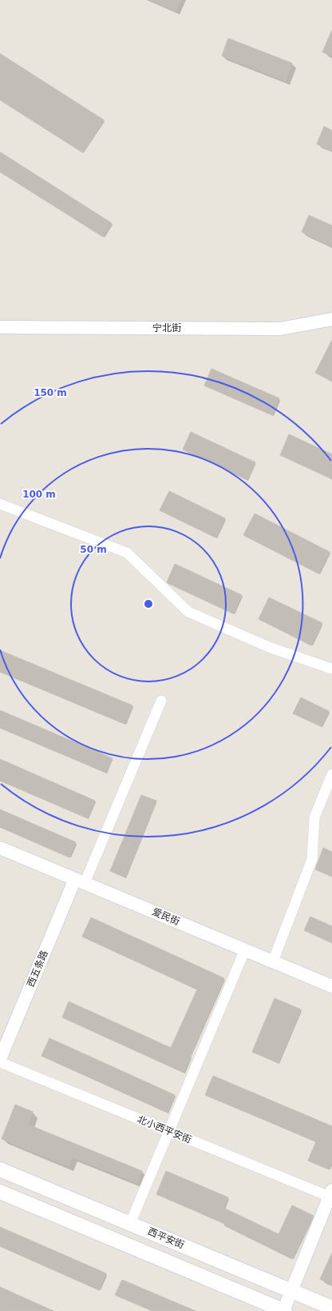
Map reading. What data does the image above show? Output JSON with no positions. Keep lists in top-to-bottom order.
{
  "streets": {
    "main road": ["西平安街"],
    "street": [
      "宁北街",
      "爱民街",
      "西五条路",
      "北小西平安街"
    ]
  },
  "crossings": [
    ["爱民街", "西五条路"]
  ],
  "rings": ["150 m", "100 m", "50 m"]
}
